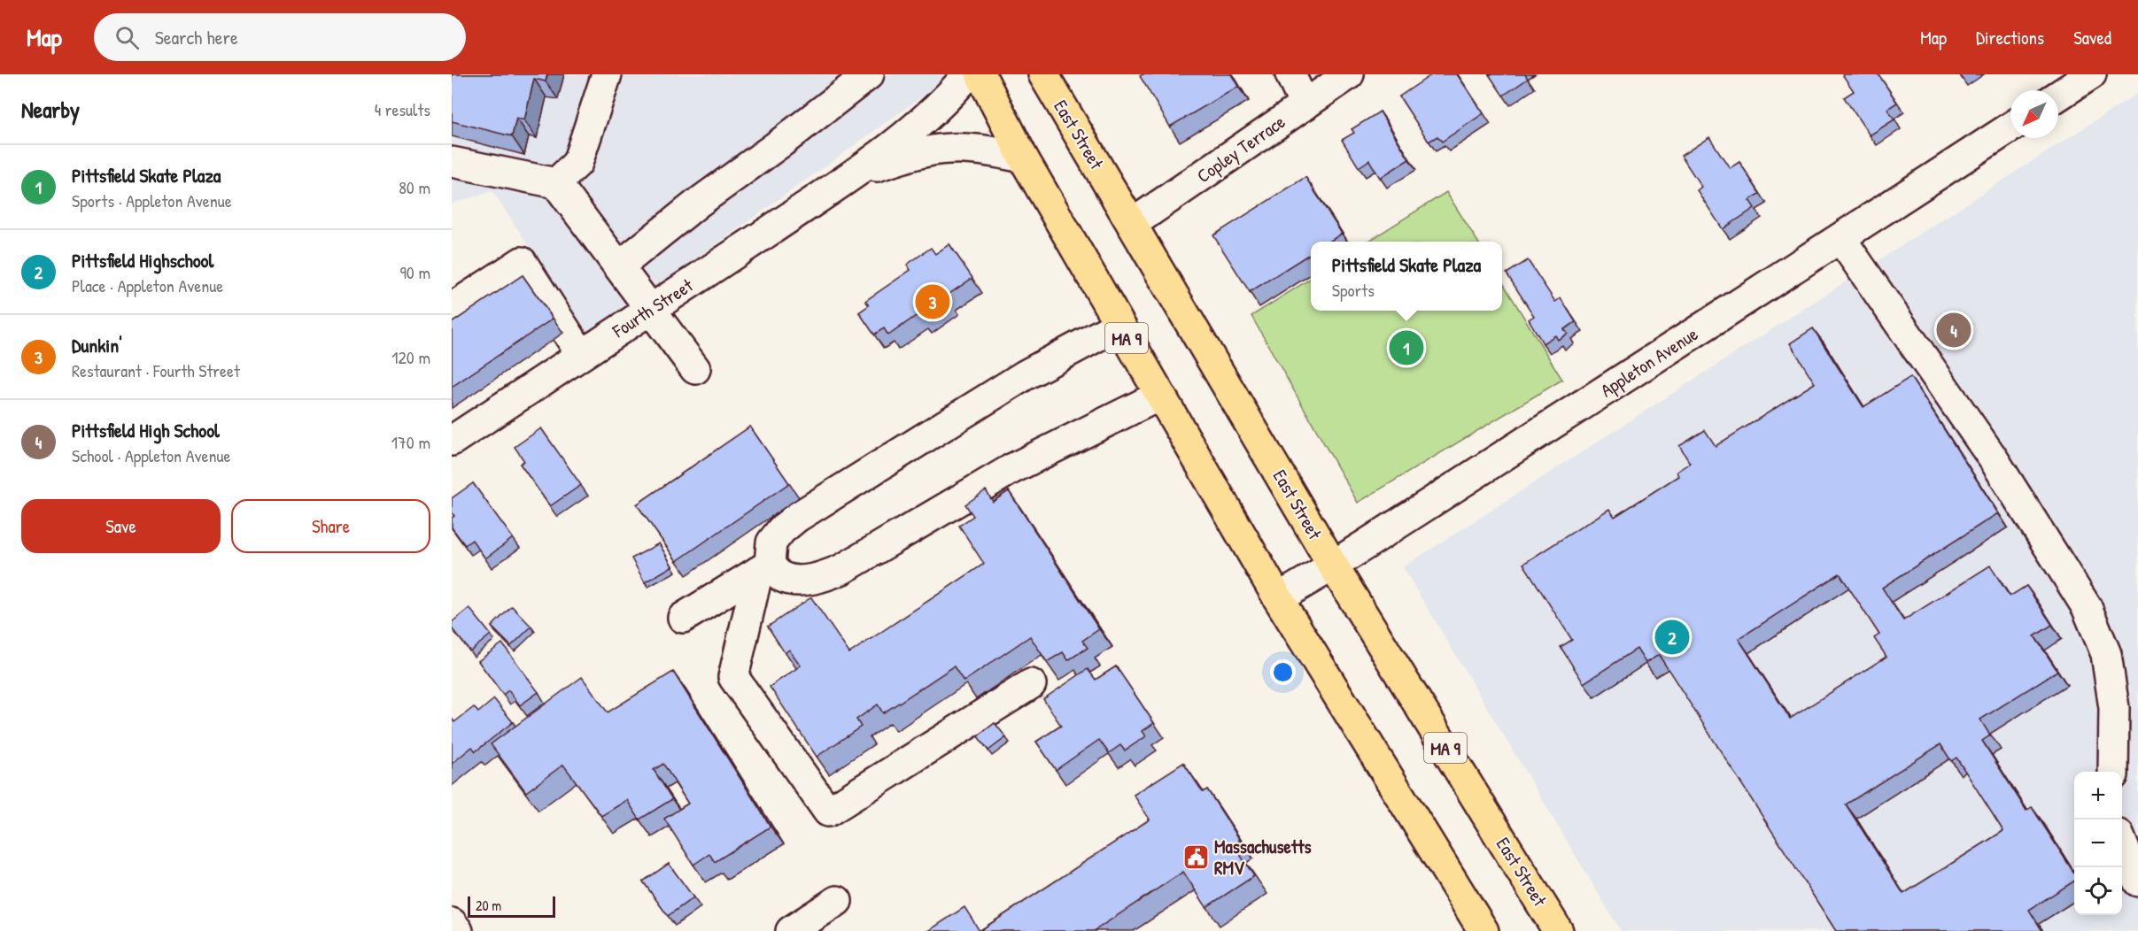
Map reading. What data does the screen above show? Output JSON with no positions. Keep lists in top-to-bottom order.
{
  "streets": {
    "highway": ["East Street", "MA 9"],
    "street": ["Copley Terrace", "Fourth Street", "Appleton Avenue"]
  },
  "crossings": [
    ["East Street", "Copley Terrace"],
    ["East Street", "Appleton Avenue"],
    ["Fourth Street", "MA 9"],
    ["MA 9", "Appleton Avenue"]
  ],
  "places": {
    "public building": ["Massachusetts RMV"]
  },
  "scale_bar": "20 m",
  "north": "bottom left",
  "page": {
    "header": "Map",
    "search": "Search here",
    "nav": ["Map", "Directions", "Saved"],
    "heading": ["Nearby", "4 results"],
    "list": [
      {
        "mark": "1",
        "name": "Pittsfield Skate Plaza",
        "note": "Sports · Appleton Avenue",
        "value": "80 m"
      },
      {
        "mark": "2",
        "name": "Pittsfield Highschool",
        "note": "Place · Appleton Avenue",
        "value": "90 m"
      },
      {
        "mark": "3",
        "name": "Dunkin'",
        "note": "Restaurant · Fourth Street",
        "value": "120 m"
      },
      {
        "mark": "4",
        "name": "Pittsfield High School",
        "note": "School · Appleton Avenue",
        "value": "170 m"
      }
    ],
    "popup": ["Pittsfield Skate Plaza", "Sports"],
    "pins": [
      "3",
      "4",
      "1",
      "2"
    ],
    "buttons": ["Save", "Share"],
    "map_buttons": ["+", "−"],
    "scale": "20 m"
  }
}
